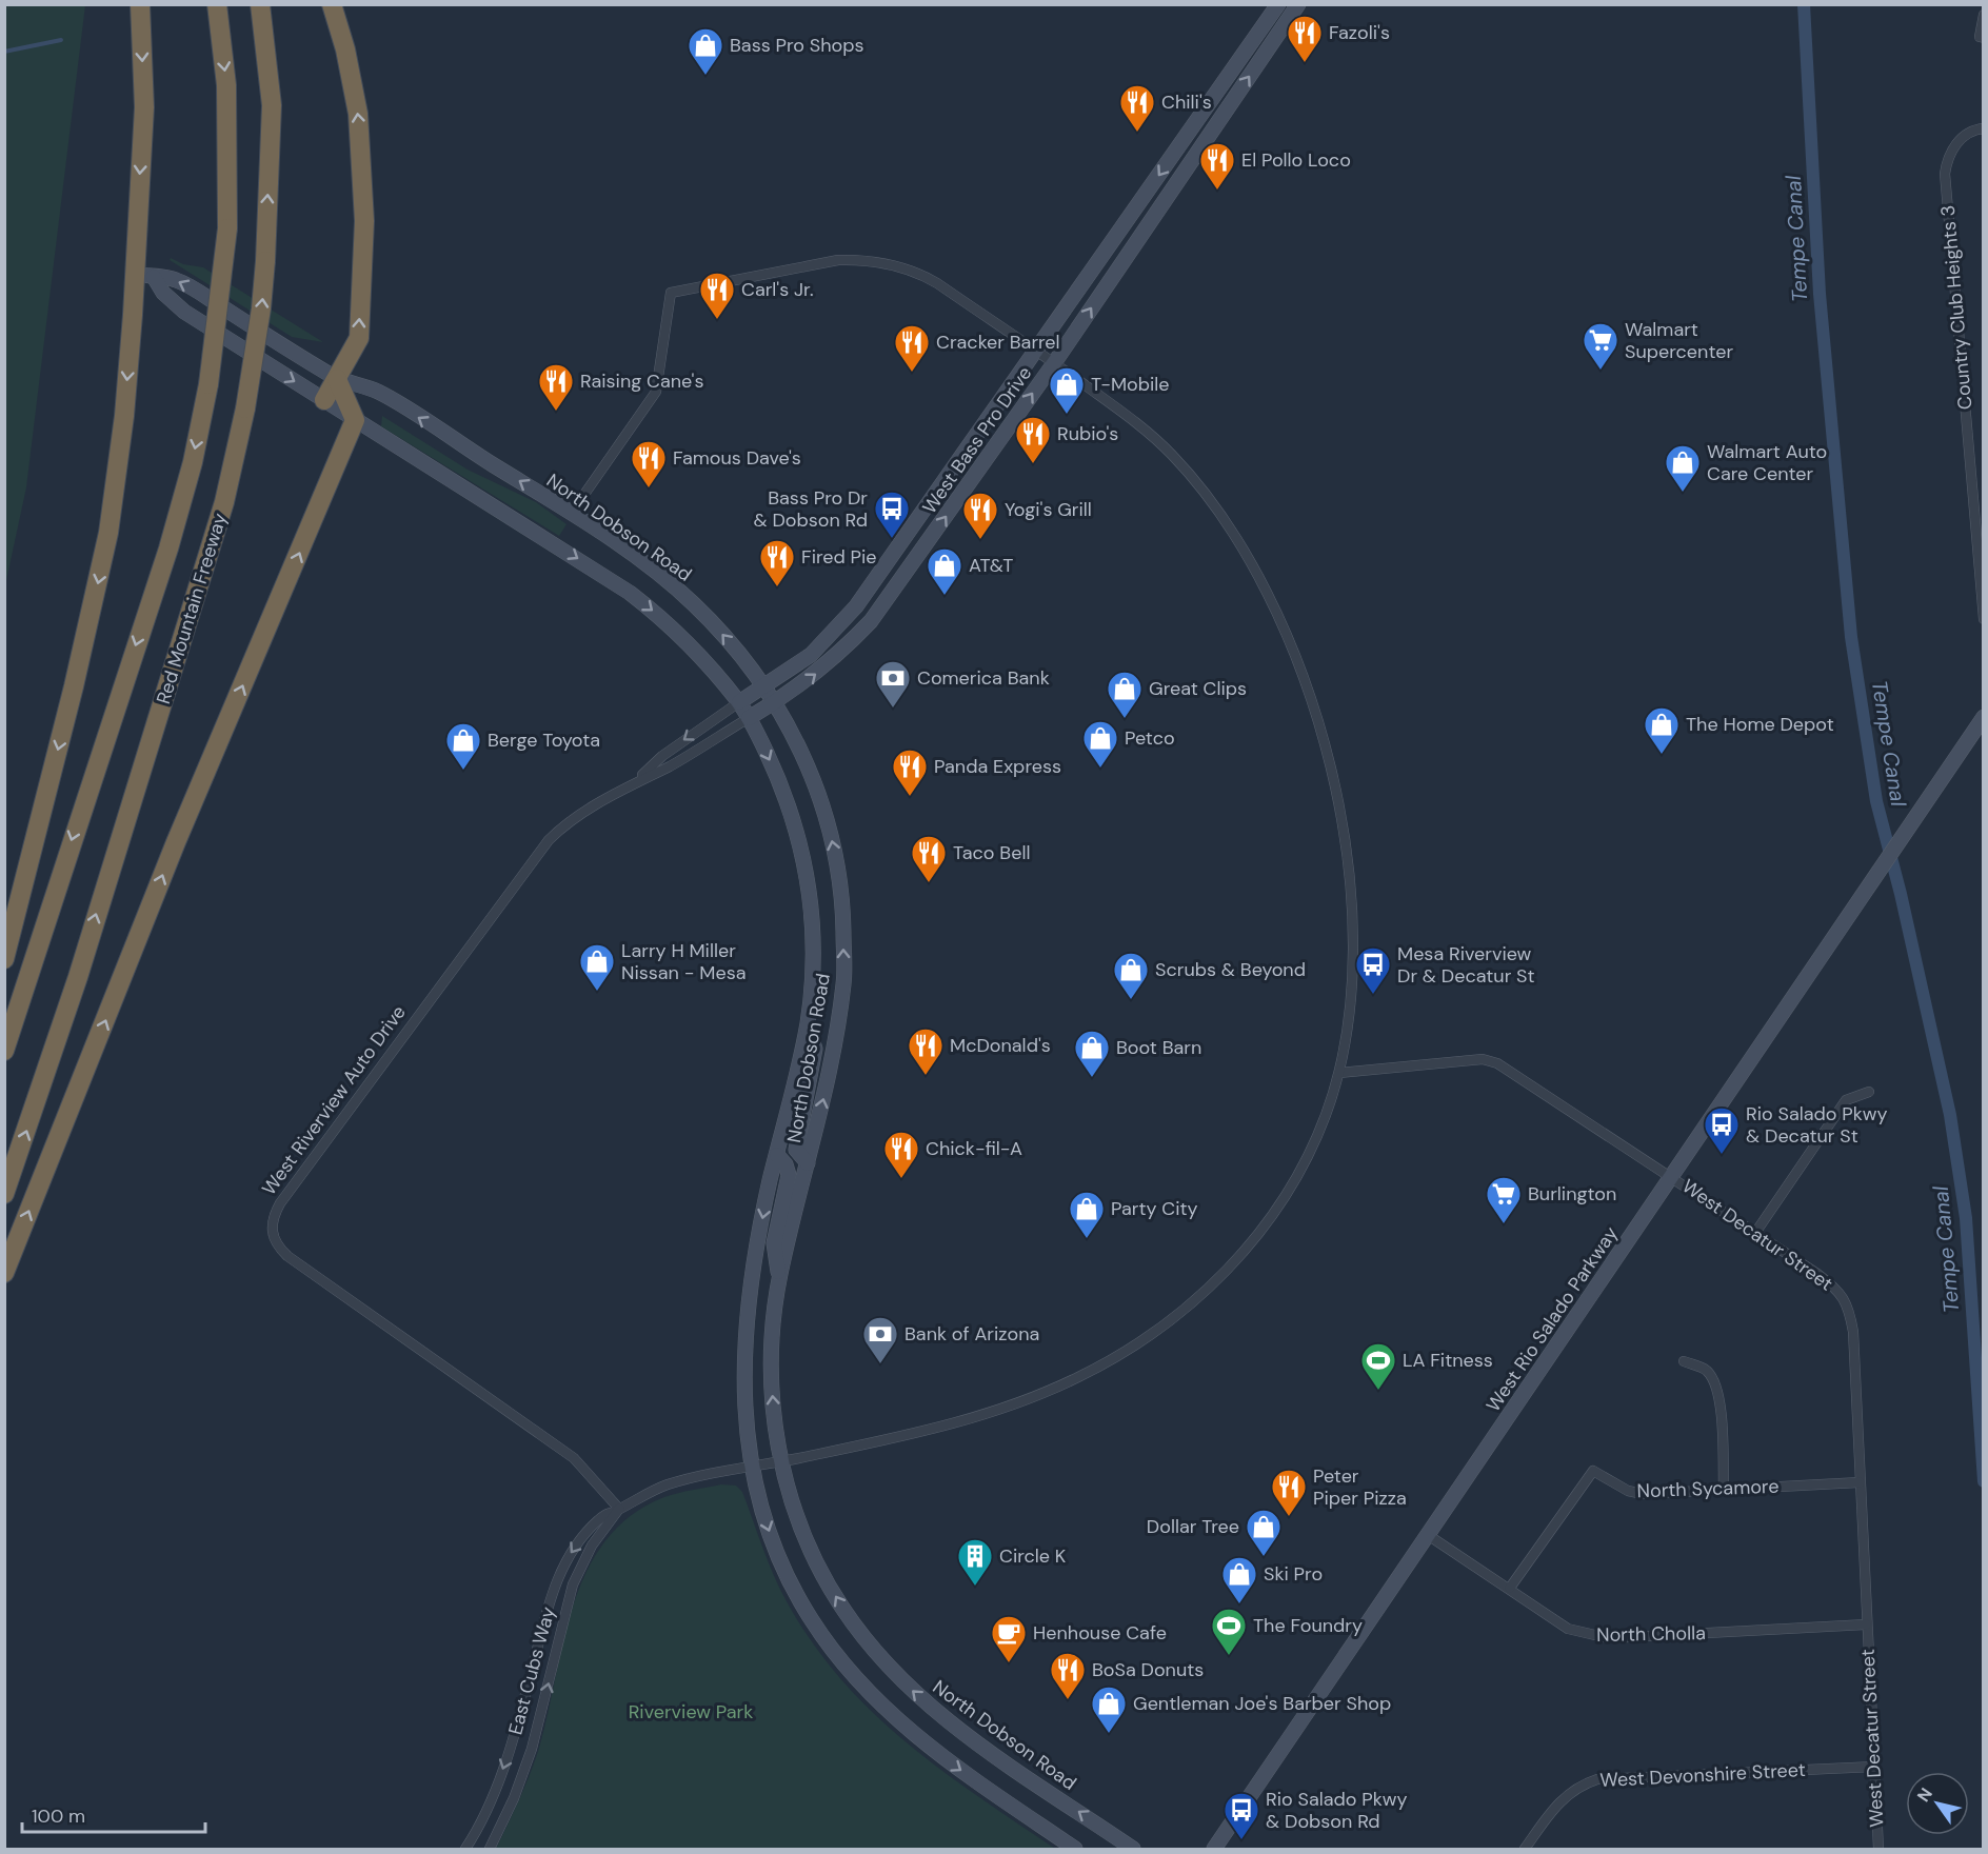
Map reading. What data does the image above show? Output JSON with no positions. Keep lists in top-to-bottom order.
{
  "streets": {
    "highway": ["Red Mountain Freeway"],
    "main road": ["West Bass Pro Drive", "North Dobson Road", "West Rio Salado Parkway"],
    "street": [
      "Country Club Heights 3",
      "West Riverview Auto Drive",
      "West Decatur Street",
      "North Sycamore",
      "North Cholla",
      "East Cubs Way",
      "West Devonshire Street"
    ]
  },
  "crossings": [
    ["West Bass Pro Drive", "North Dobson Road"],
    ["West Bass Pro Drive", "West Riverview Auto Drive"],
    ["West Bass Pro Drive", "East Cubs Way"],
    ["North Dobson Road", "West Riverview Auto Drive"],
    ["North Dobson Road", "East Cubs Way"],
    ["West Riverview Auto Drive", "East Cubs Way"],
    ["West Decatur Street", "West Rio Salado Parkway"],
    ["West Decatur Street", "North Sycamore"],
    ["West Decatur Street", "North Cholla"],
    ["West Decatur Street", "East Cubs Way"],
    ["West Decatur Street", "West Devonshire Street"],
    ["West Rio Salado Parkway", "North Cholla"],
    ["North Sycamore", "North Cholla"]
  ],
  "water": ["Tempe Canal"],
  "parks": ["Riverview Park"],
  "places": {
    "restaurant": [
      "Fazoli's",
      "Chili's",
      "El Pollo Loco",
      "Carl's Jr.",
      "Cracker Barrel",
      "Raising Cane's",
      "Rubio's",
      "Famous Dave's",
      "Yogi's Grill",
      "Fired Pie",
      "Panda Express",
      "Taco Bell",
      "McDonald's",
      "Chick-fil-A",
      "Peter Piper Pizza",
      "BoSa Donuts"
    ],
    "shop": [
      "Bass Pro Shops",
      "T-Mobile",
      "Walmart Auto Care Center",
      "AT&T",
      "Great Clips",
      "The Home Depot",
      "Petco",
      "Berge Toyota",
      "Larry H Miller Nissan - Mesa",
      "Scrubs & Beyond",
      "Boot Barn",
      "Party City",
      "Dollar Tree",
      "Ski Pro",
      "Gentleman Joe's Barber Shop"
    ],
    "supermarket": ["Walmart Supercenter", "Burlington"],
    "bus stop": [
      "Bass Pro Dr & Dobson Rd",
      "Mesa Riverview Dr & Decatur St",
      "Rio Salado Pkwy & Decatur St",
      "Rio Salado Pkwy & Dobson Rd"
    ],
    "bank": ["Comerica Bank", "Bank of Arizona"],
    "sports": ["LA Fitness", "The Foundry"],
    "building": ["Circle K"],
    "cafe": ["Henhouse Cafe"]
  },
  "scale_bar": "100 m",
  "north": "top left"
}
